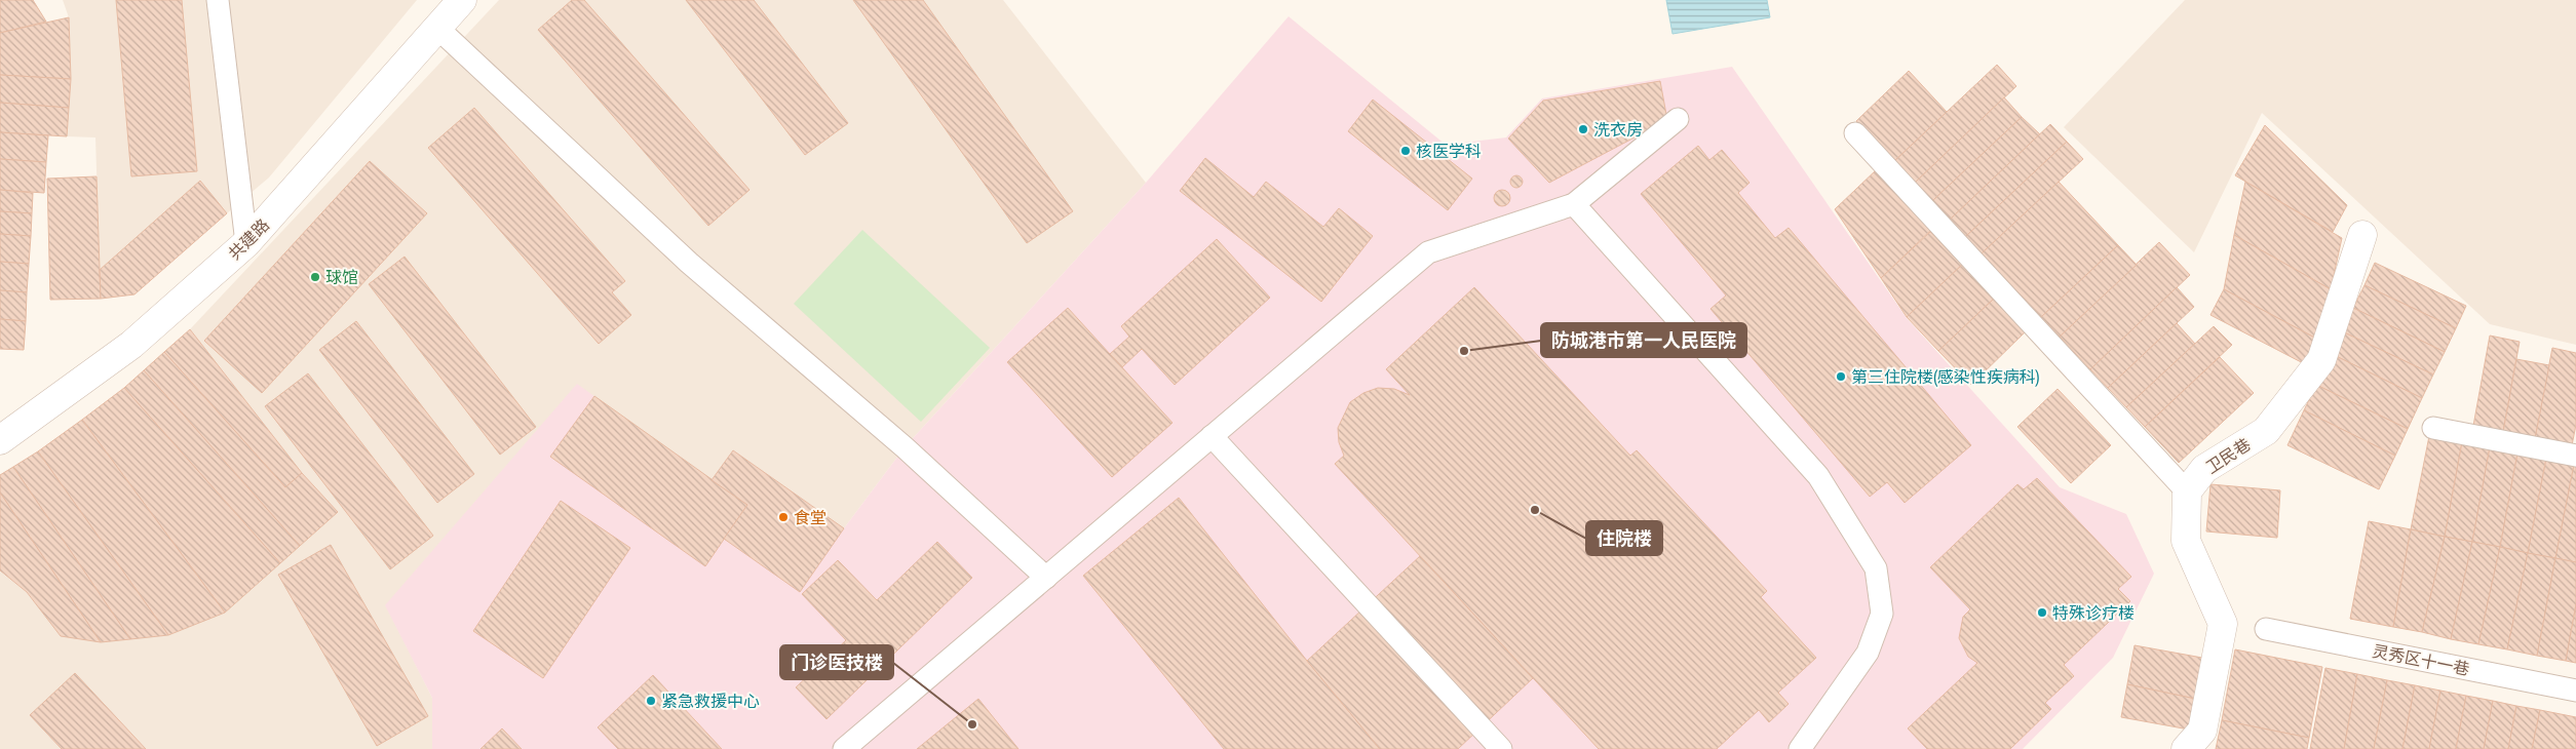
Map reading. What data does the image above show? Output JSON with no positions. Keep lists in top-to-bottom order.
{
  "streets": {
    "street": ["共建路", "卫民巷"],
    "lane": ["灵秀区十一巷"]
  },
  "places": [
    "洗衣房",
    "核医学科",
    "球馆",
    "防城港市第一人民医院",
    "第三住院楼(感染性疾病科)",
    "住院楼",
    "食堂",
    "特殊诊疗楼",
    "紧急救援中心",
    "门诊医技楼"
  ]
}
